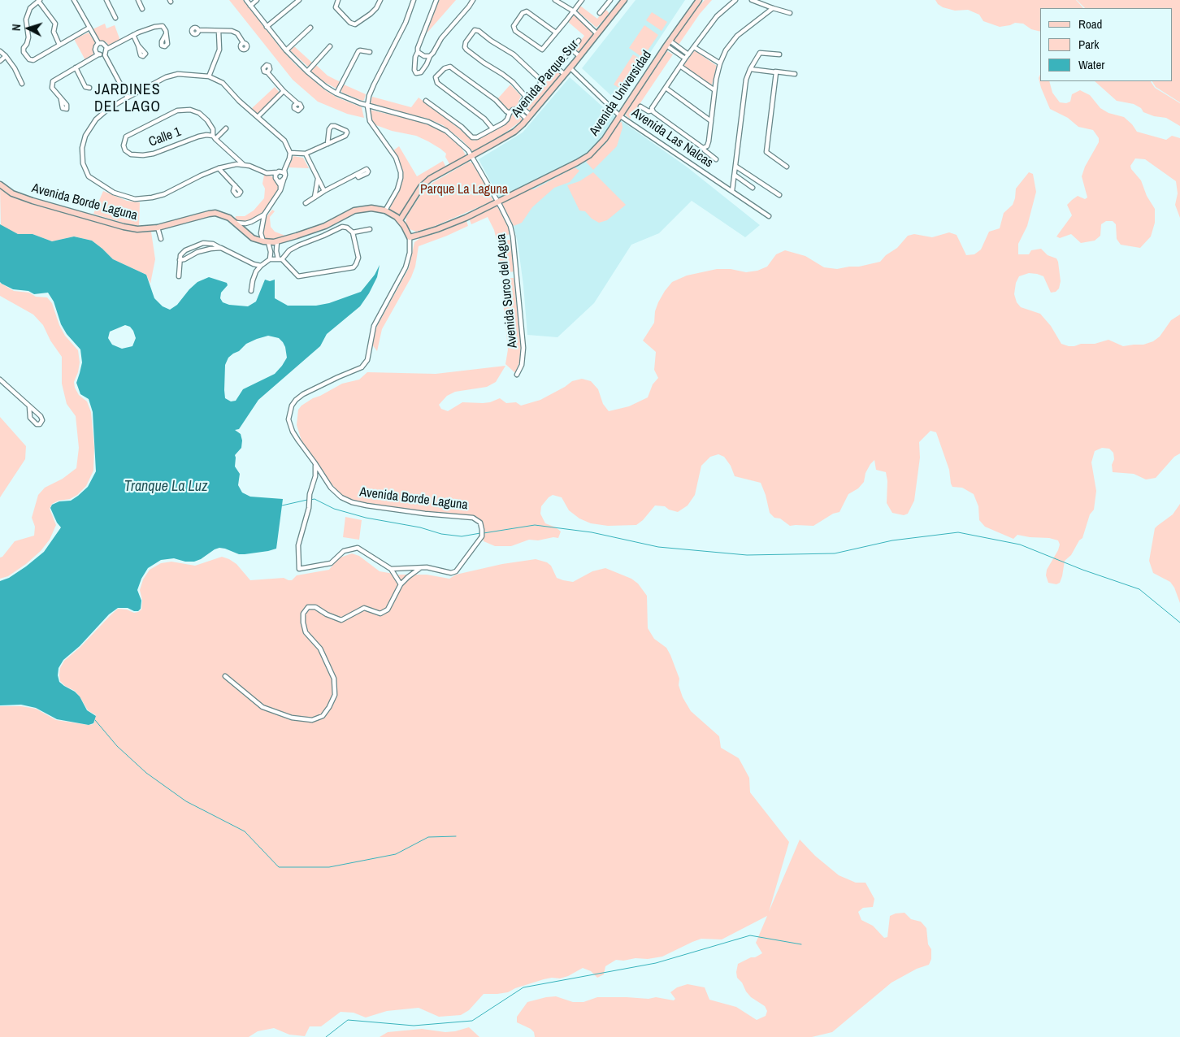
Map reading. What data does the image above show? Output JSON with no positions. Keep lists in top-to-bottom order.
{
  "streets": {
    "street": [
      "Avenida Parque Sur",
      "Avenida Universidad",
      "Calle 1",
      "Avenida Las Nalcas",
      "Avenida Borde Laguna",
      "Avenida Surco del Agua"
    ]
  },
  "crossings": [
    ["Avenida Parque Sur", "Avenida Las Nalcas"],
    ["Avenida Parque Sur", "Avenida Borde Laguna"],
    ["Avenida Parque Sur", "Avenida Surco del Agua"],
    ["Avenida Universidad", "Avenida Las Nalcas"],
    ["Avenida Universidad", "Avenida Borde Laguna"],
    ["Avenida Universidad", "Avenida Surco del Agua"]
  ],
  "districts": ["JARDINES DEL LAGO"],
  "water": ["Tranque La Luz"],
  "parks": ["Parque La Laguna"],
  "legend": ["Road", "Park", "Water"],
  "north": "left"
}
